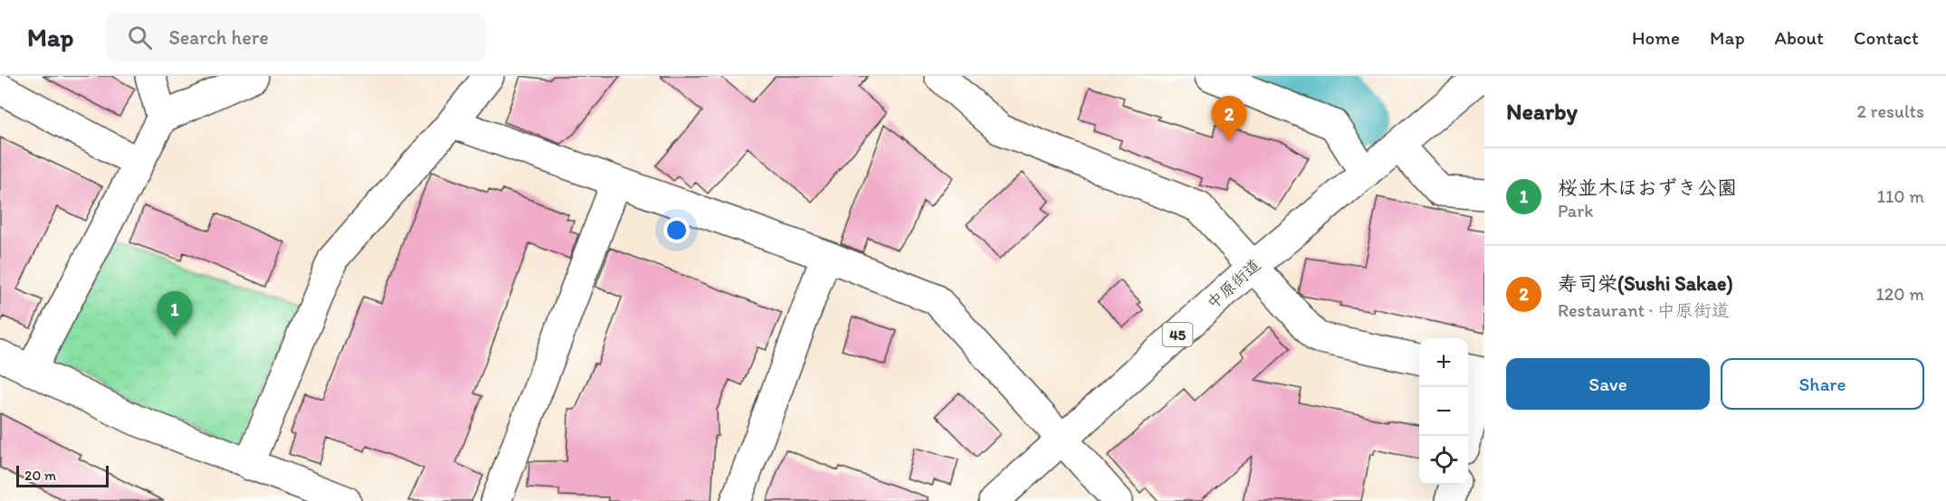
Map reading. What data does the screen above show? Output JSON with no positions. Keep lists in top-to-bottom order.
{
  "streets": {
    "street": ["中原街道", "45"]
  },
  "scale_bar": "20 m",
  "page": {
    "header": "Map",
    "search": "Search here",
    "nav": [
      "Home",
      "Map",
      "About",
      "Contact"
    ],
    "heading": ["Nearby", "2 results"],
    "pins": ["2", "1"],
    "list": [
      {
        "mark": "1",
        "name": "桜並木ほおずき公園",
        "note": "Park",
        "value": "110 m"
      },
      {
        "mark": "2",
        "name": "寿司栄(Sushi Sakae)",
        "note": "Restaurant · 中原街道",
        "value": "120 m"
      }
    ],
    "map_buttons": ["+", "−"],
    "buttons": ["Save", "Share"],
    "scale": "20 m"
  }
}
